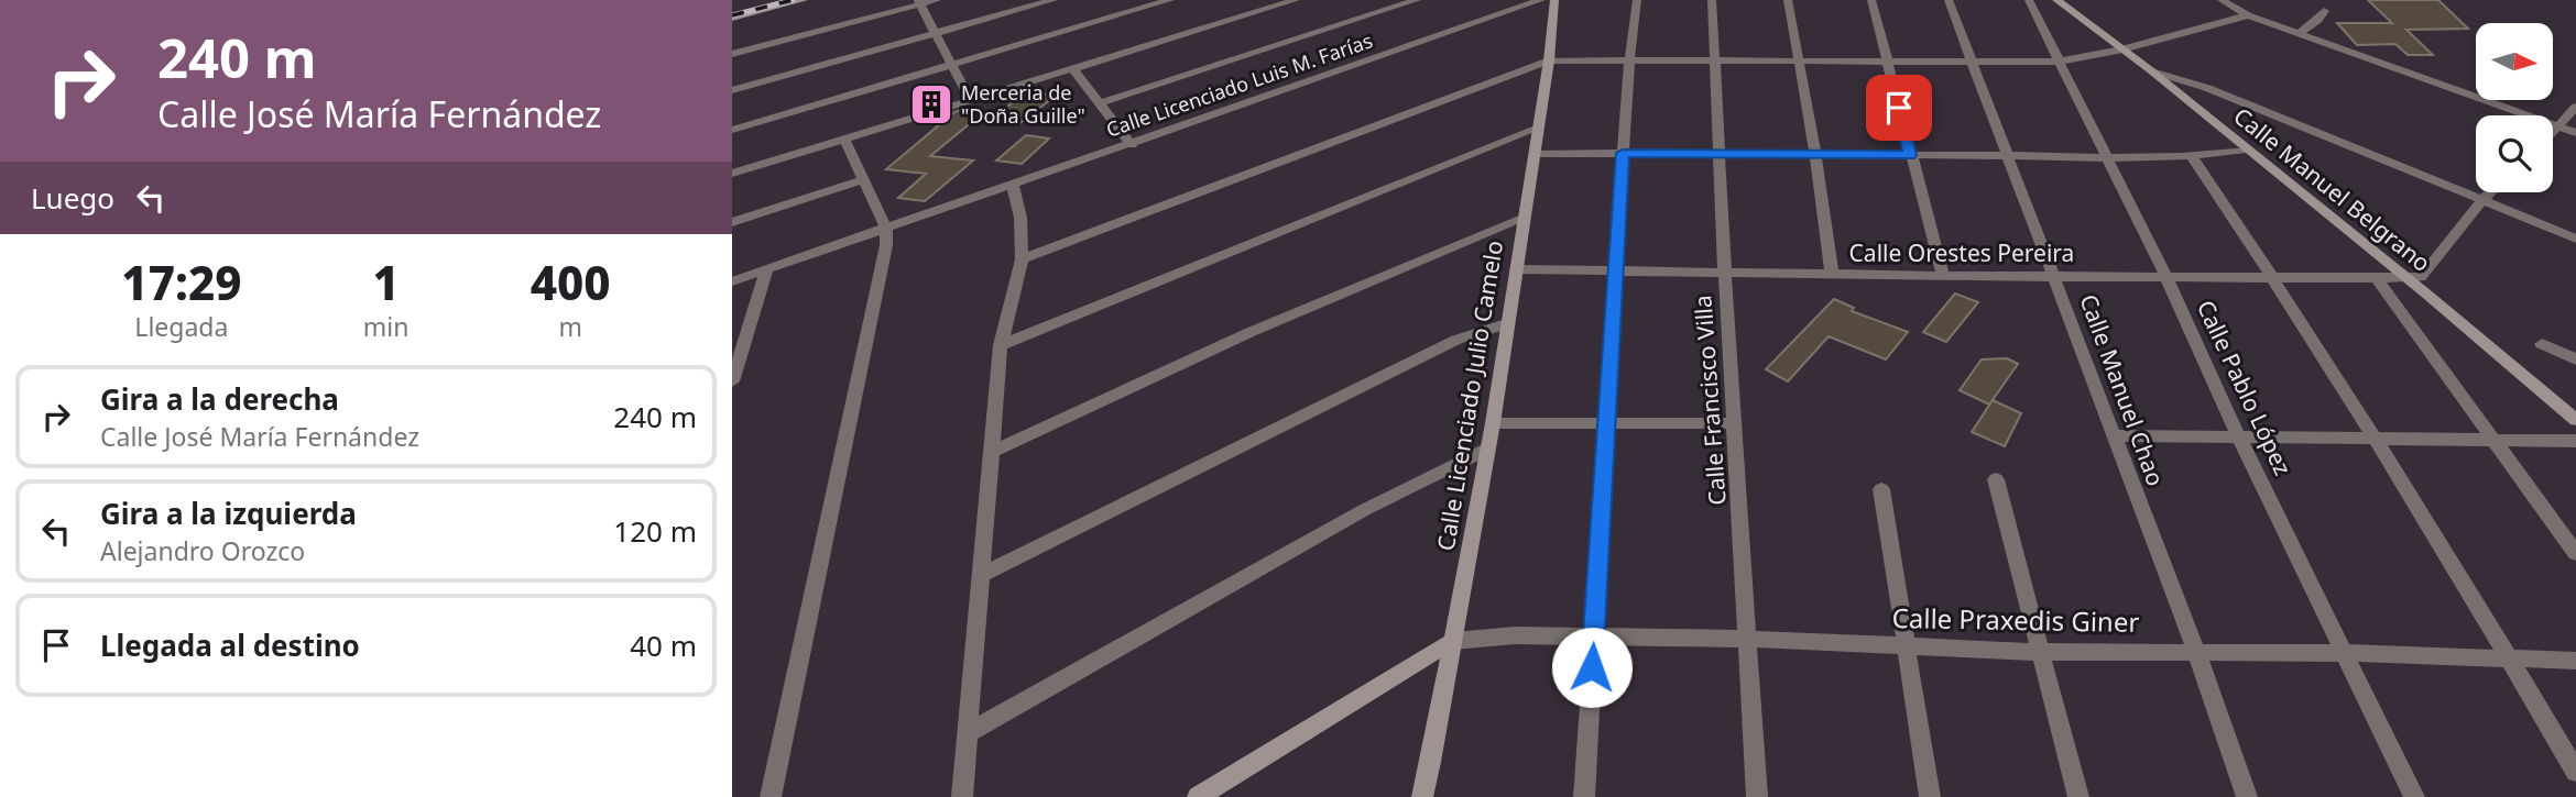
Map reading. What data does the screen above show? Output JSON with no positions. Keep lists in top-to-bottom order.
{
  "streets": {
    "street": [
      "Calle Licenciado Luis M. Farías",
      "Calle Manuel Belgrano",
      "Calle Orestes Pereira",
      "Calle Pablo López",
      "Calle Manuel Chao",
      "Calle Licenciado Julio Camelo",
      "Calle Francisco Villa",
      "Calle Praxedis Giner"
    ]
  },
  "crossings": [
    ["Calle Manuel Belgrano", "Calle Orestes Pereira"],
    ["Calle Orestes Pereira", "Calle Pablo López"],
    ["Calle Orestes Pereira", "Calle Manuel Chao"],
    ["Calle Orestes Pereira", "Calle Licenciado Julio Camelo"],
    ["Calle Orestes Pereira", "Calle Francisco Villa"],
    ["Calle Pablo López", "Calle Praxedis Giner"],
    ["Calle Manuel Chao", "Calle Praxedis Giner"],
    ["Calle Licenciado Julio Camelo", "Calle Praxedis Giner"],
    ["Calle Francisco Villa", "Calle Praxedis Giner"]
  ],
  "places": {
    "building": ["Merceria de \"Doña Guille\""]
  },
  "north": "right",
  "page": {
    "turn": ["240 m", "Calle José María Fernández"],
    "then": "Luego",
    "eta": [
      "17:29",
      "Llegada",
      "1",
      "min",
      "400",
      "m"
    ],
    "list": [
      {
        "name": "Gira a la derecha",
        "note": "Calle José María Fernández",
        "value": "240 m"
      },
      {
        "name": "Gira a la izquierda",
        "note": "Alejandro Orozco",
        "value": "120 m"
      },
      {
        "name": "Llegada al destino",
        "value": "40 m"
      }
    ]
  }
}
